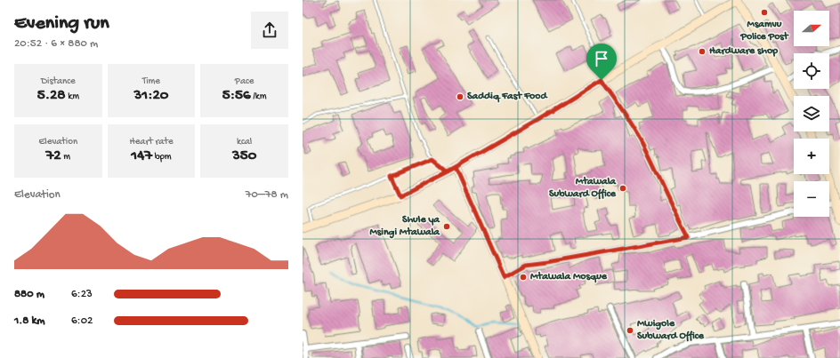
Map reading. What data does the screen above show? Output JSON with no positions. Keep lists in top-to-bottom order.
{
  "places": [
    "Msamvu Police Post",
    "Hardware shop",
    "Saddiq Fast Food",
    "Mtawala Subward Office",
    "Shule ya Msingi Mtawala",
    "Mtawala Mosque",
    "Mwigole Subward Office"
  ],
  "north": "right",
  "page": {
    "heading": ["Evening run", "20:52 · 6 × 880 m"],
    "map_buttons": ["+", "−"],
    "stats": [
      ["Distance", "5.28 km"],
      ["Time", "31:20"],
      ["Pace", "5:56 /km"],
      ["Elevation", "72 m"],
      ["Heart rate", "147 bpm"],
      ["kcal", "350"]
    ],
    "chart": ["Elevation", "70–78 m"],
    "list": [
      {
        "name": "880 m",
        "note": "6:23"
      },
      {
        "name": "1.8 km",
        "note": "6:02"
      }
    ]
  }
}
